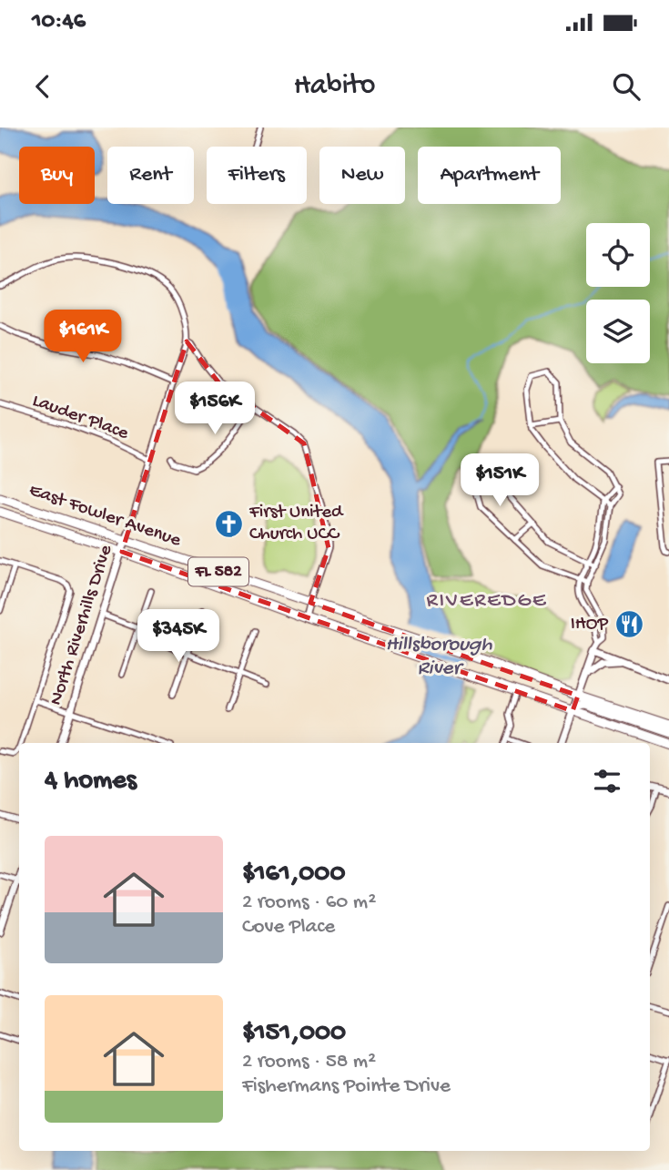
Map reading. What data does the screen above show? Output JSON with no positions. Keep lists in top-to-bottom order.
{
  "streets": {
    "main road": ["East Fowler Avenue", "FL 582"],
    "street": ["Lauder Place", "North Riverhills Drive"]
  },
  "crossings": [
    ["Lauder Place", "North Riverhills Drive"],
    ["East Fowler Avenue", "North Riverhills Drive"]
  ],
  "districts": ["RIVEREDGE"],
  "water": ["Hillsborough River"],
  "places": {
    "church": ["First United Church UCC"],
    "restaurant": ["IHOP"]
  },
  "page": {
    "status": "10:46",
    "header": "Habito",
    "chip": [
      "Buy",
      "Rent",
      "Filters",
      "New",
      "Apartment"
    ],
    "price": [
      "$161K",
      "$156K",
      "$151K",
      "$345K"
    ],
    "heading": "4 homes",
    "list": [
      {
        "name": "$161,000",
        "note": "2 rooms · 60 m² · Cove Place"
      },
      {
        "name": "$151,000",
        "note": "2 rooms · 58 m² · Fishermans Pointe Drive"
      }
    ]
  }
}
